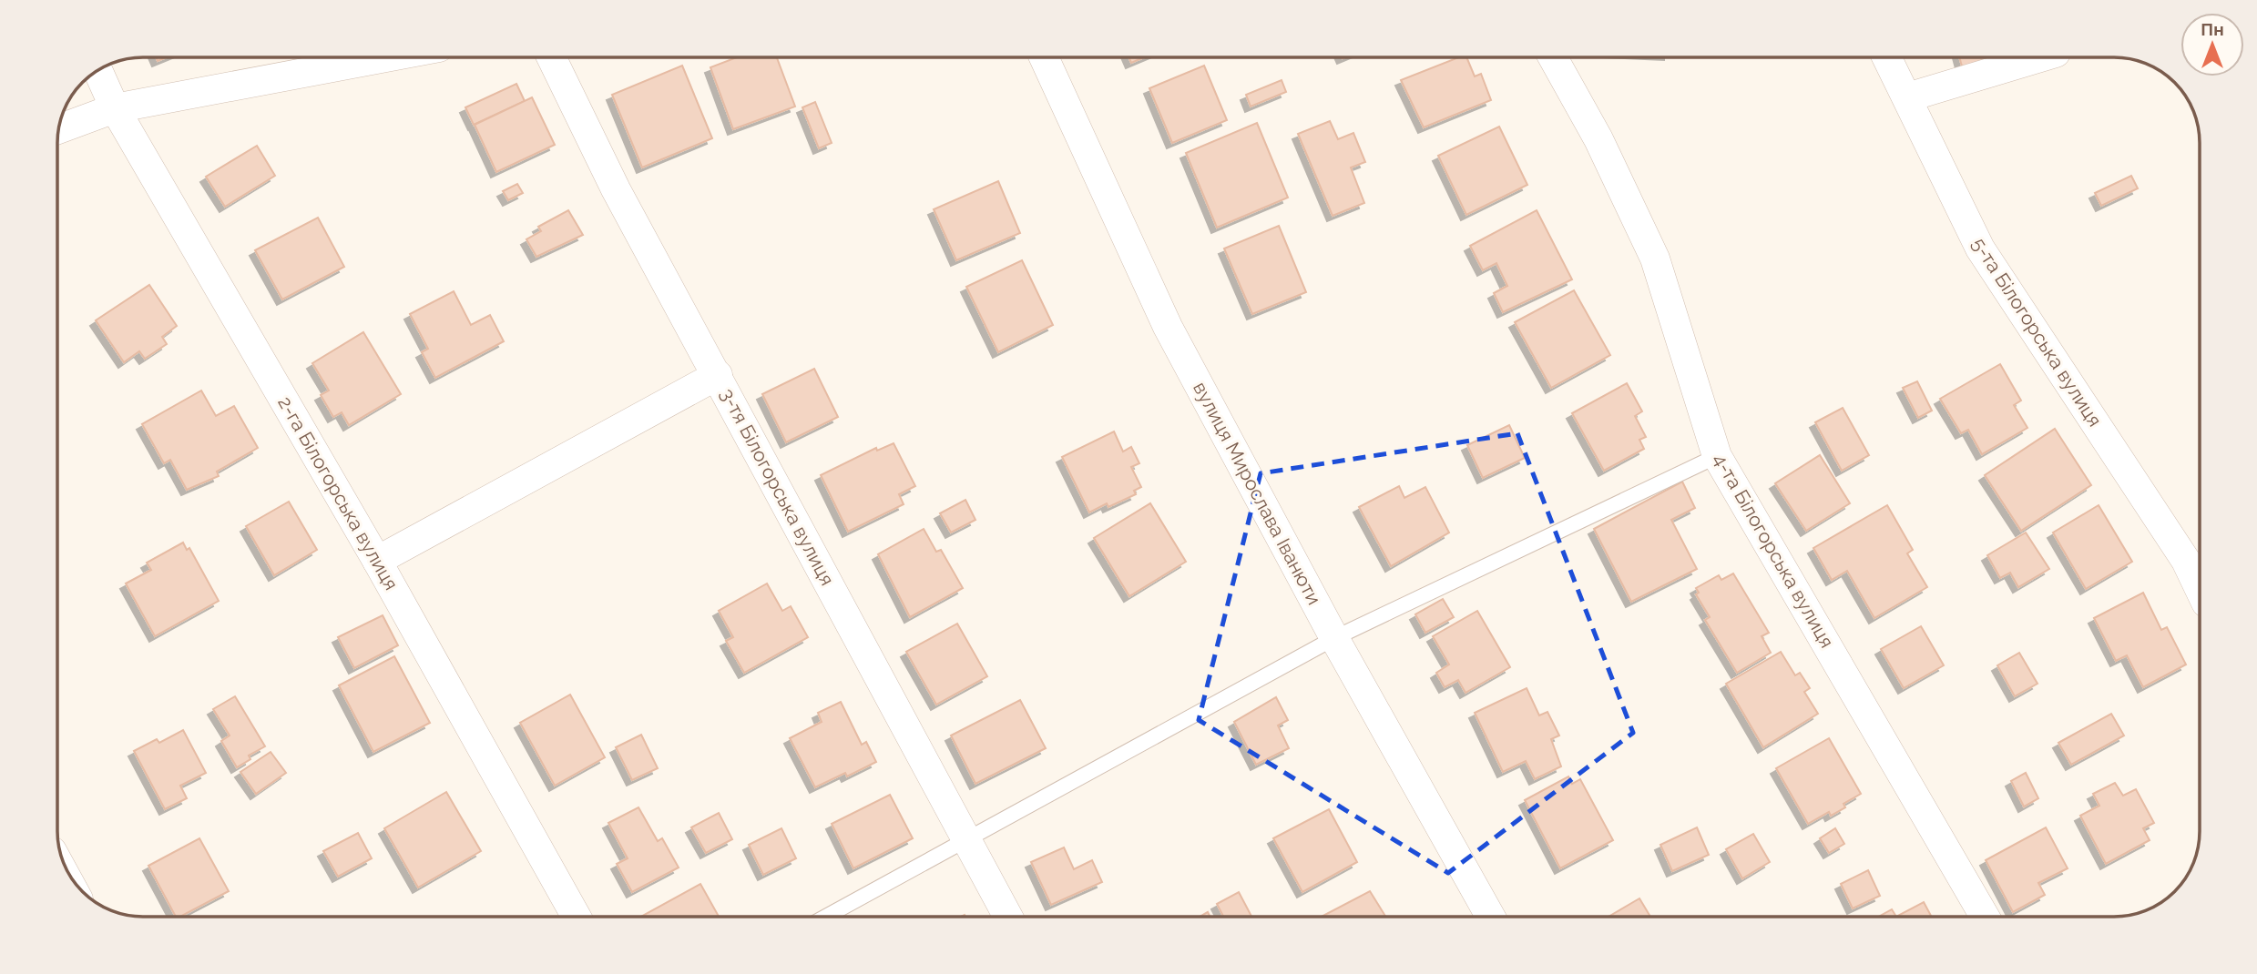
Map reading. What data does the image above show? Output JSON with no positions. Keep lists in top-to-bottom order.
{
  "streets": {
    "street": [
      "5-та Білогорська вулиця",
      "3-тя Білогорська вулиця",
      "2-га Білогорська вулиця",
      "вулиця Мирослава Іванюти",
      "4-та Білогорська вулиця"
    ]
  },
  "north": "top"
}
